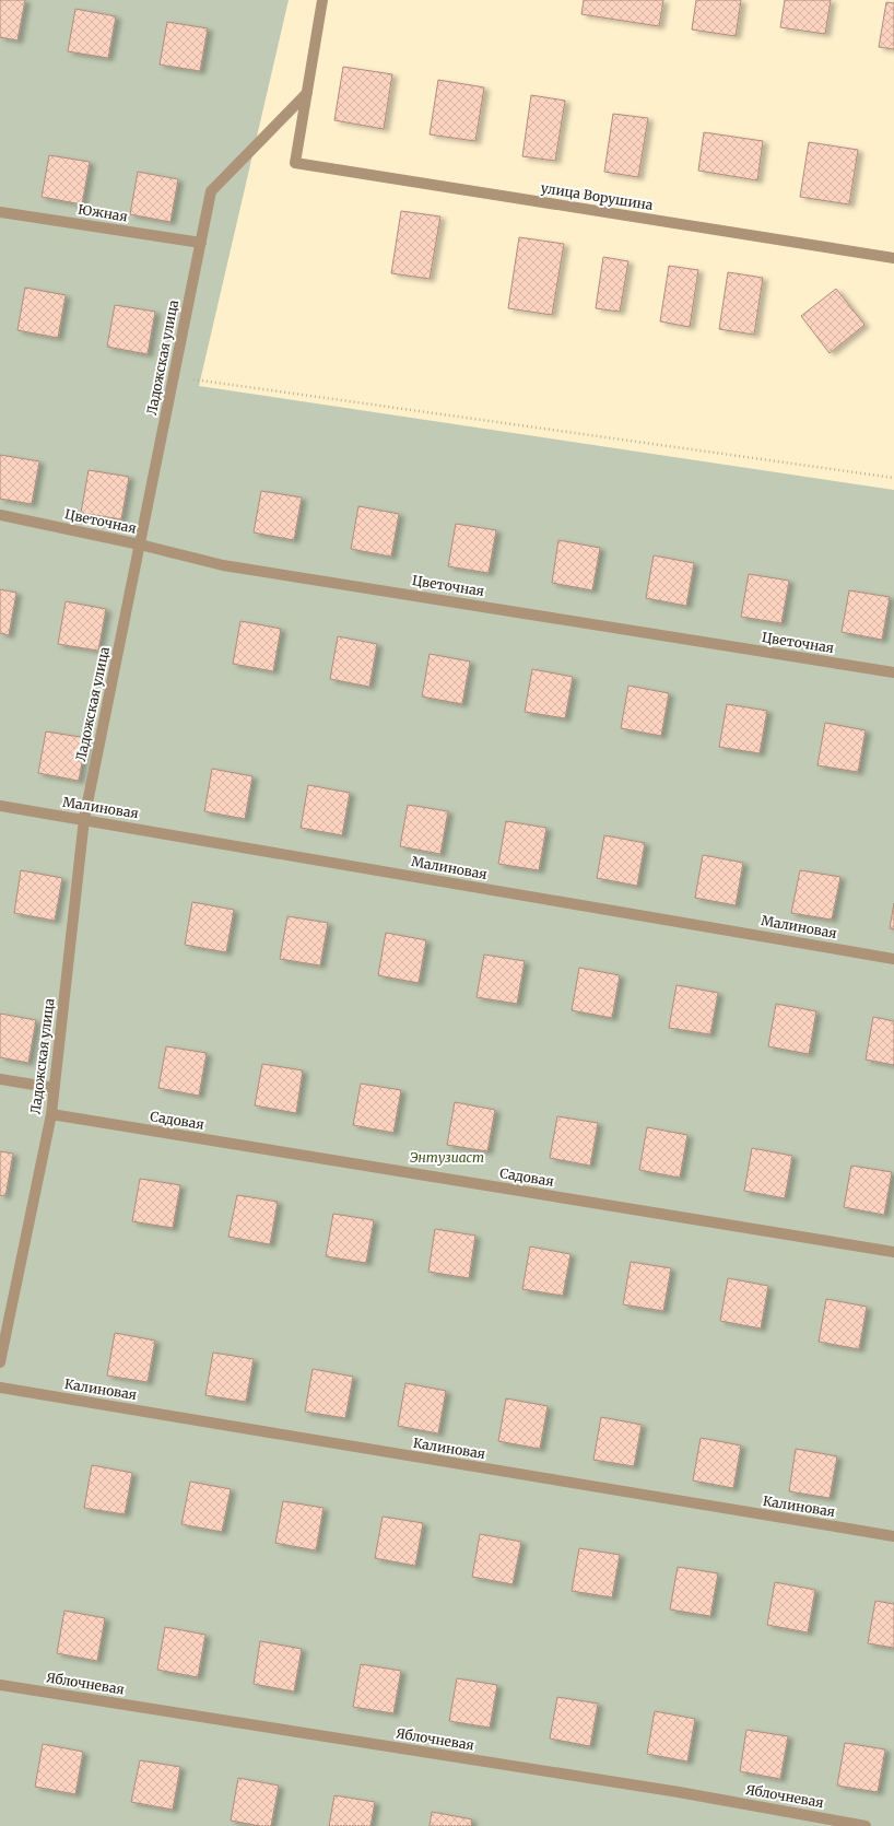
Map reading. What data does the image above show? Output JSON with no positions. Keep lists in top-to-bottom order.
{
  "streets": {
    "street": [
      "улица Ворушина",
      "Южная",
      "Ладожская улица",
      "Цветочная",
      "Малиновая",
      "Садовая",
      "Калиновая",
      "Яблочневая"
    ]
  },
  "crossings": [
    ["улица Ворушина", "Ладожская улица"],
    ["Южная", "Ладожская улица"],
    ["Ладожская улица", "Цветочная"],
    ["Ладожская улица", "Малиновая"],
    ["Ладожская улица", "Садовая"]
  ],
  "parks": ["Энтузиаст"]
}
